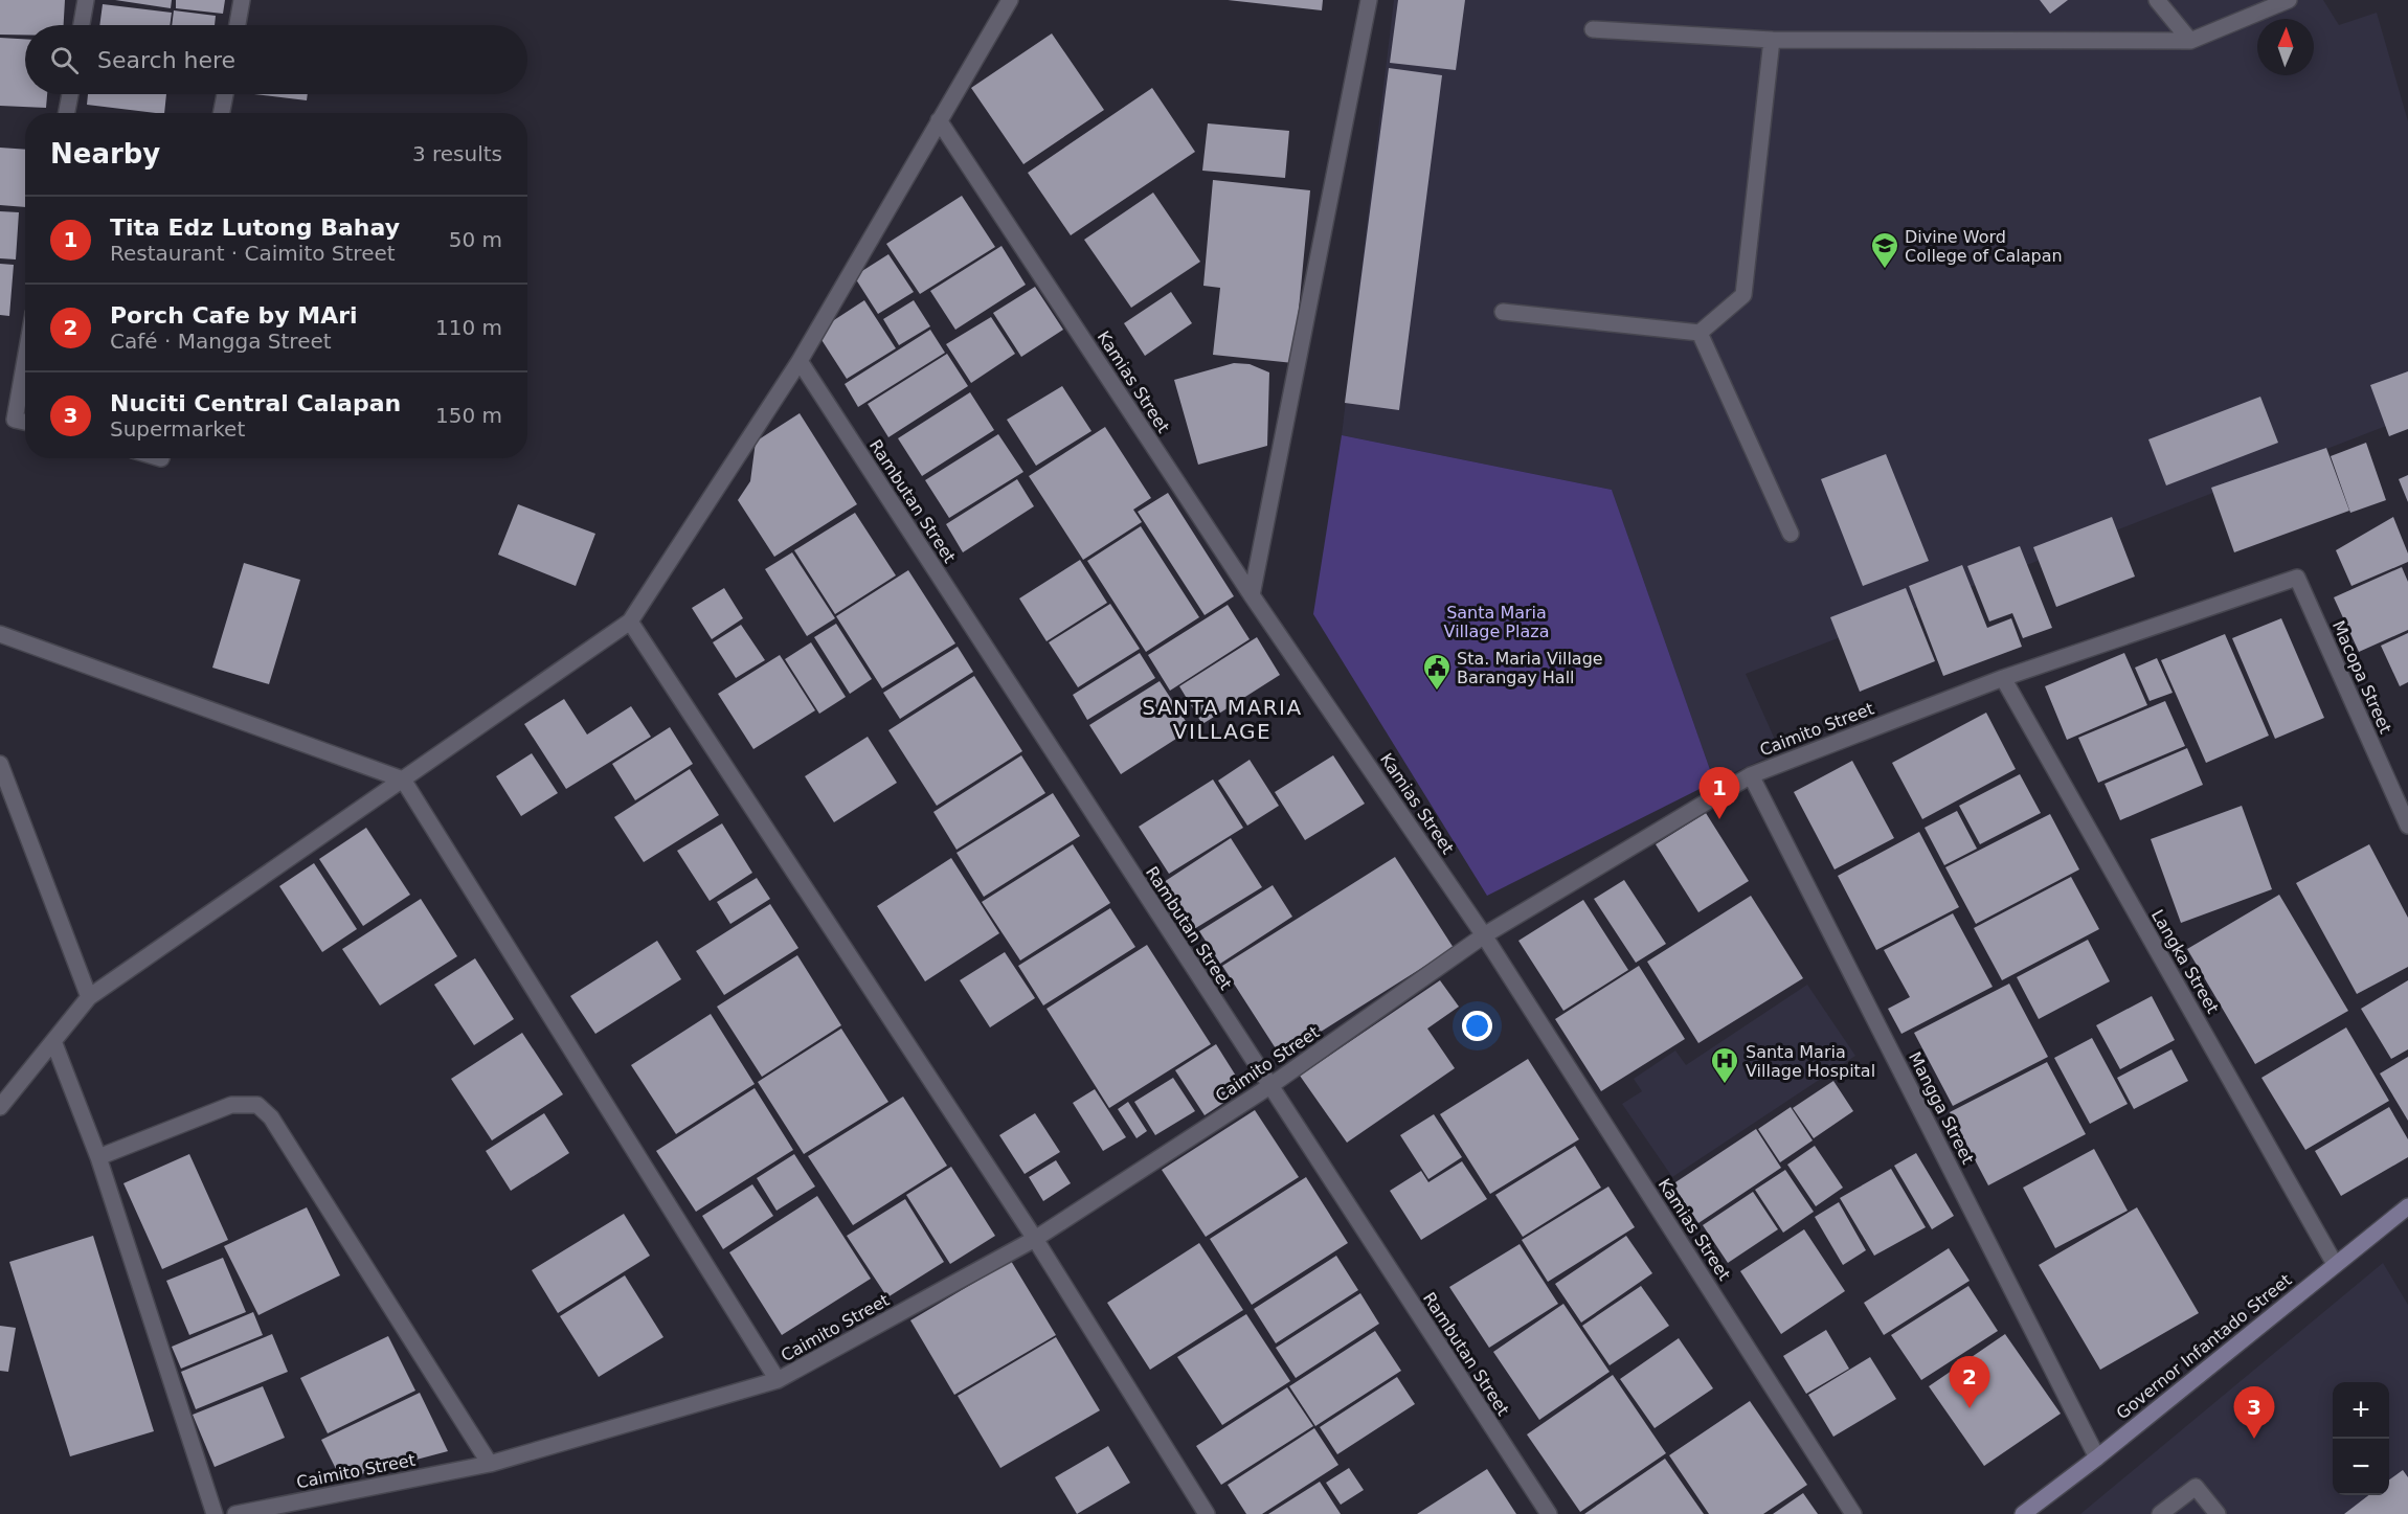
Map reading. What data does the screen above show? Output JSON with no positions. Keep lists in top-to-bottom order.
{
  "streets": {
    "street": [
      "Kamias Street",
      "Rambutan Street",
      "Macopa Street",
      "Caimito Street",
      "Langka Street",
      "Mangga Street",
      "Governor Infantado Street"
    ]
  },
  "crossings": [
    ["Kamias Street", "Caimito Street"],
    ["Rambutan Street", "Caimito Street"],
    ["Macopa Street", "Caimito Street"],
    ["Caimito Street", "Langka Street"],
    ["Caimito Street", "Mangga Street"],
    ["Langka Street", "Governor Infantado Street"],
    ["Mangga Street", "Governor Infantado Street"]
  ],
  "districts": ["SANTA MARIA VILLAGE"],
  "parks": ["Santa Maria Village Plaza"],
  "places": {
    "school or university": ["Divine Word College of Calapan"],
    "public building": ["Sta. Maria Village Barangay Hall"],
    "hospital": ["Santa Maria Village Hospital"]
  },
  "north": "top",
  "page": {
    "search": "Search here",
    "heading": ["Nearby", "3 results"],
    "list": [
      {
        "mark": "1",
        "name": "Tita Edz Lutong Bahay",
        "note": "Restaurant · Caimito Street",
        "value": "50 m"
      },
      {
        "mark": "2",
        "name": "Porch Cafe by MAri",
        "note": "Café · Mangga Street",
        "value": "110 m"
      },
      {
        "mark": "3",
        "name": "Nuciti Central Calapan",
        "note": "Supermarket",
        "value": "150 m"
      }
    ],
    "pins": ["1", "2", "3"],
    "map_buttons": ["+", "−"]
  }
}
